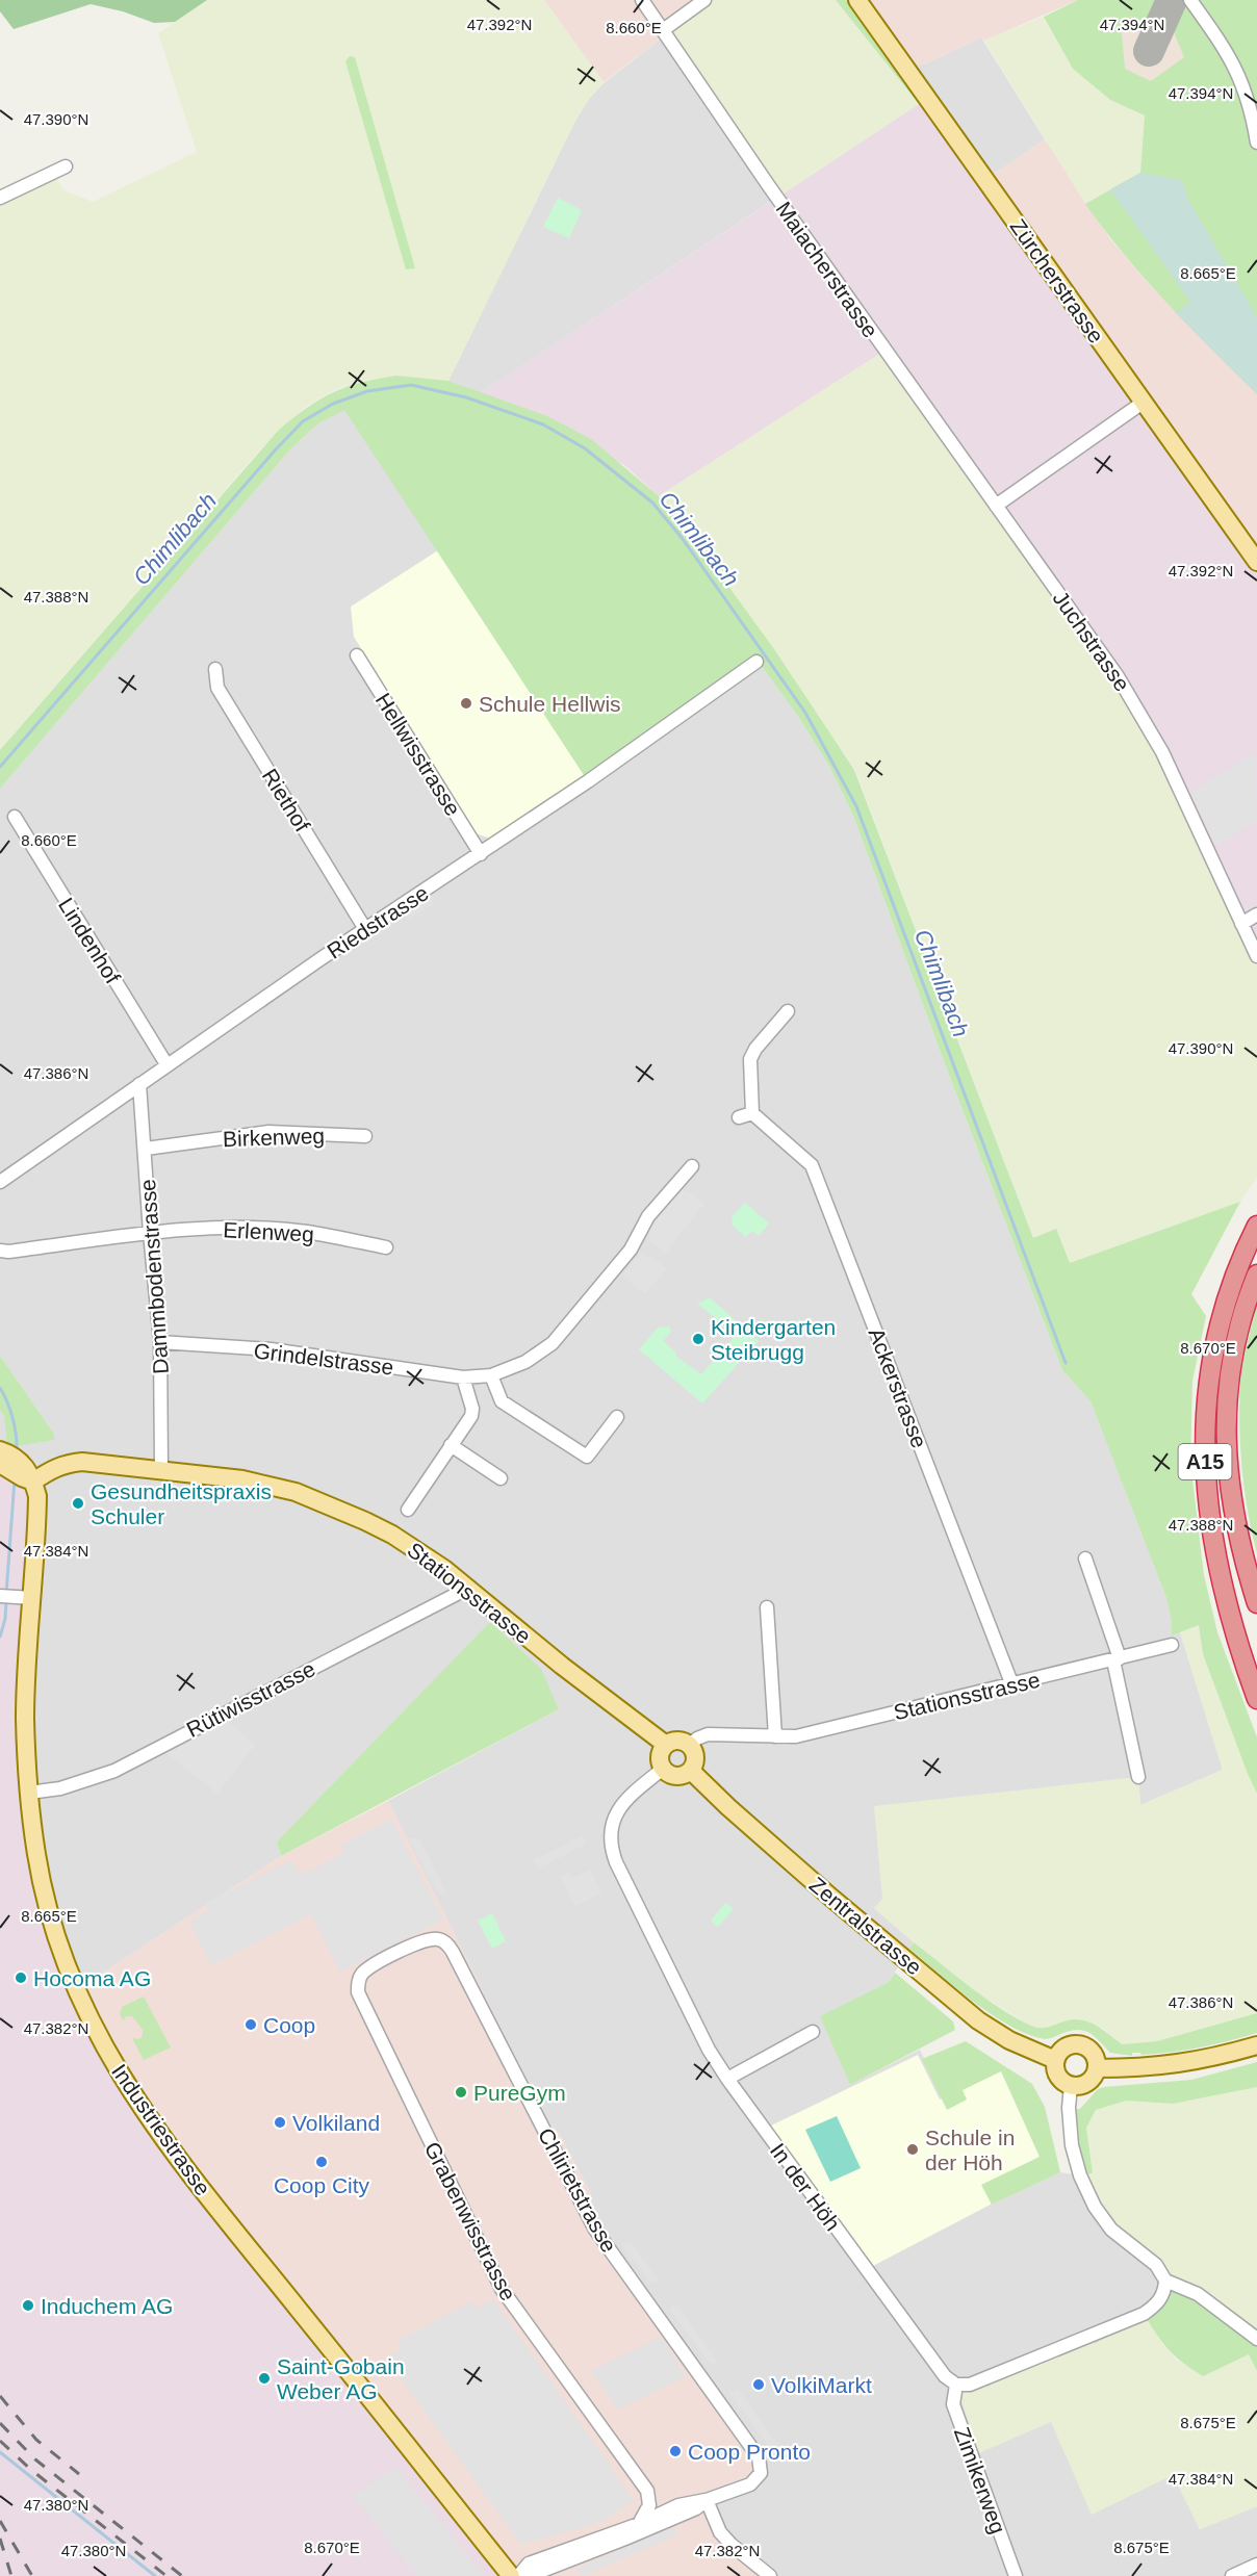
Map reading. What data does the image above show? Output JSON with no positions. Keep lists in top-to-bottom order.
{
  "streets": {
    "highway": ["A15"],
    "main road": [
      "Zürcherstrasse",
      "Stationsstrasse",
      "Zentralstrasse",
      "Industriestrasse"
    ],
    "street": [
      "Maiacherstrasse",
      "Juchstrasse",
      "Hellwisstrasse",
      "Riethof",
      "Riedstrasse",
      "Lindenhof",
      "Birkenweg",
      "Erlenweg",
      "Dammbodenstrasse",
      "Grindelstrasse",
      "Ackerstrasse",
      "Rütiwisstrasse",
      "In der Höh",
      "Chlirietstrasse",
      "Grabenwisstrasse",
      "Zimikerweg"
    ]
  },
  "crossings": [
    ["Maiacherstrasse", "Juchstrasse"],
    ["Hellwisstrasse", "Riedstrasse"],
    ["Riethof", "Riedstrasse"],
    ["Riedstrasse", "Lindenhof"],
    ["Riedstrasse", "Dammbodenstrasse"],
    ["Birkenweg", "Dammbodenstrasse"],
    ["Erlenweg", "Dammbodenstrasse"],
    ["Dammbodenstrasse", "Grindelstrasse"],
    ["Dammbodenstrasse", "Stationsstrasse"],
    ["Ackerstrasse", "Stationsstrasse"],
    ["Stationsstrasse", "Rütiwisstrasse"],
    ["Stationsstrasse", "Zentralstrasse"],
    ["Stationsstrasse", "Industriestrasse"],
    ["Stationsstrasse", "In der Höh"],
    ["Rütiwisstrasse", "Industriestrasse"],
    ["Zentralstrasse", "In der Höh"],
    ["In der Höh", "Zimikerweg"],
    ["Chlirietstrasse", "Grabenwisstrasse"]
  ],
  "water": ["Chimlibach"],
  "places": [
    "Schule Hellwis",
    "Kindergarten Steibrugg",
    "Gesundheitspraxis Schuler",
    "Hocoma AG",
    "Coop",
    "PureGym",
    "Volkiland",
    "Schule in der Höh",
    "Coop City",
    "Induchem AG",
    "Saint-Gobain Weber AG",
    "VolkiMarkt",
    "Coop Pronto"
  ],
  "coordinates": [
    "47.392°N",
    "47.394°N",
    "8.660°E",
    "47.390°N",
    "8.665°E",
    "47.388°N",
    "47.386°N",
    "8.670°E",
    "47.384°N",
    "47.382°N",
    "8.675°E",
    "47.380°N"
  ]
}
